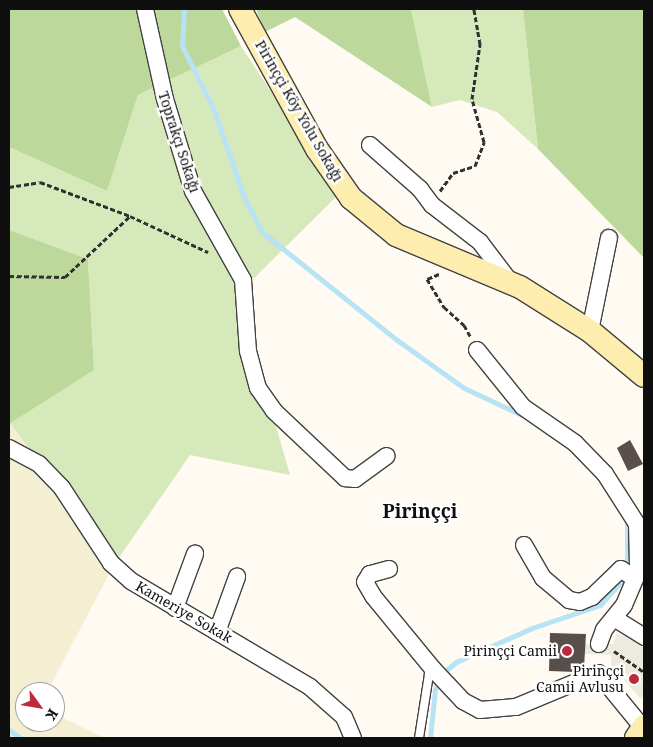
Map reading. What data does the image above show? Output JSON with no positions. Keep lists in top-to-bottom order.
{
  "streets": {
    "main road": ["Pirinççi Köy Yolu Sokağı"],
    "street": ["Toprakçı Sokağı", "Kameriye Sokak"]
  },
  "districts": ["Pirinççi"],
  "places": ["Pirinççi Camii", "Pirinççi Camii Avlusu"],
  "north": "bottom right"
}
